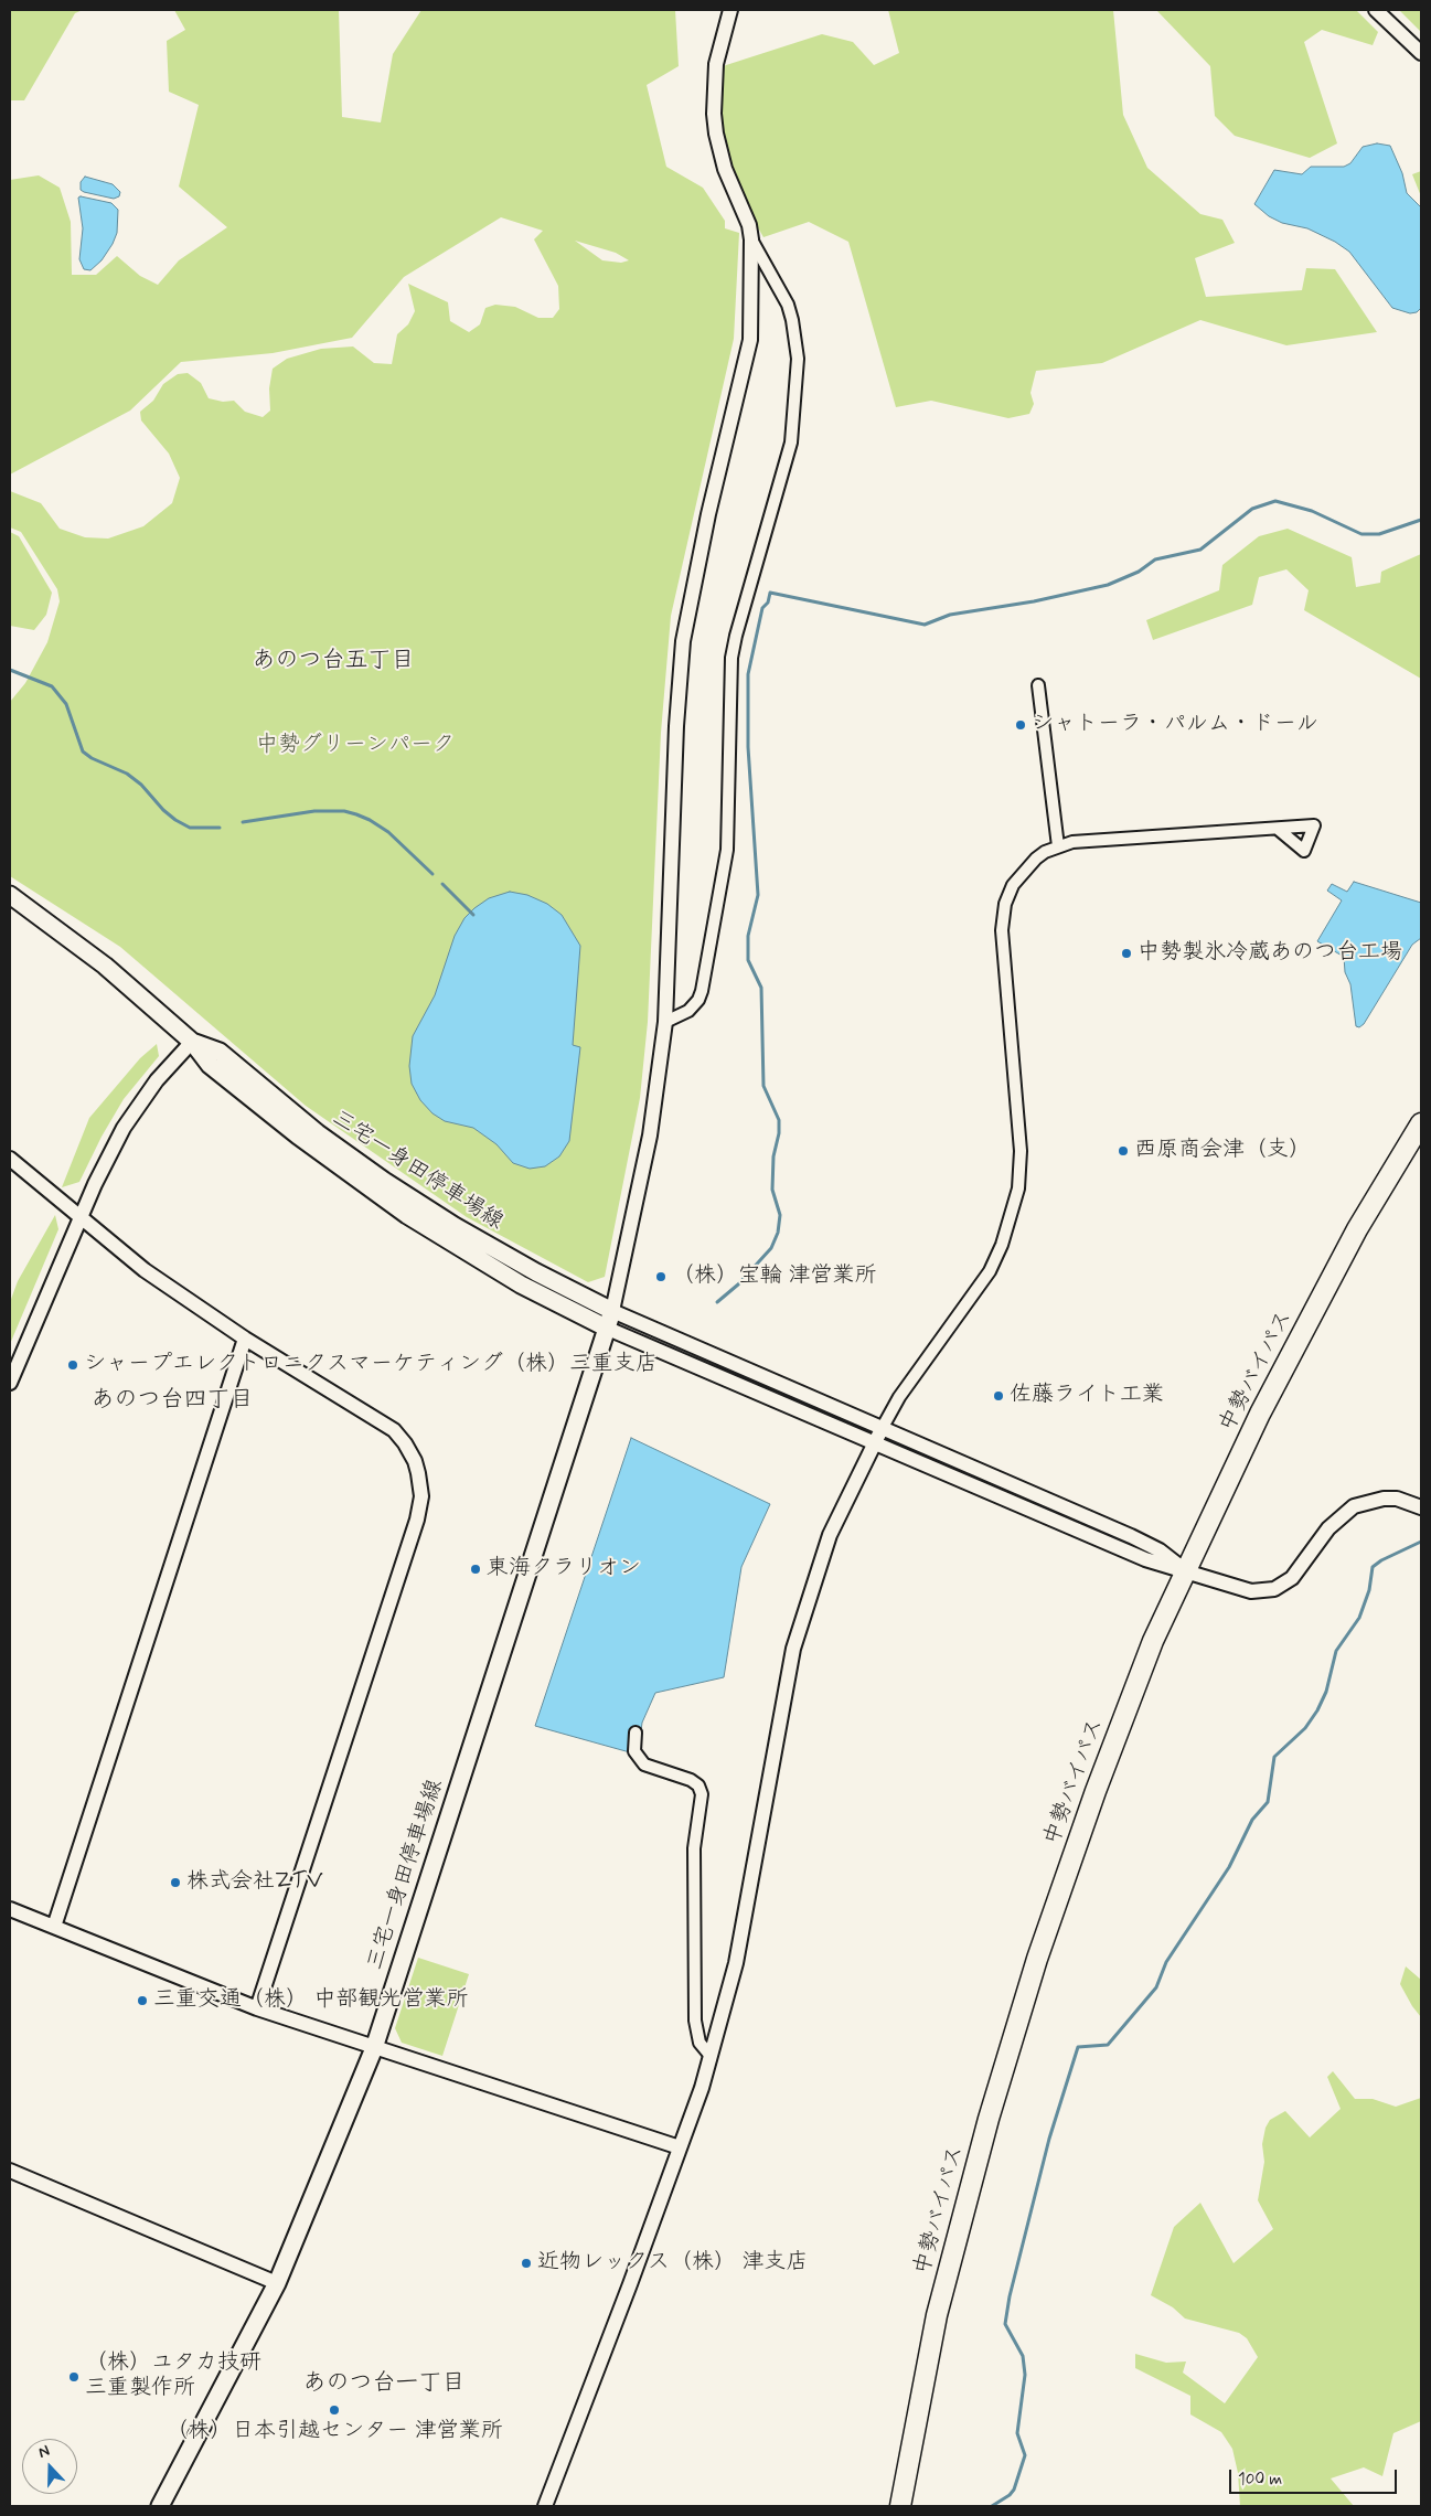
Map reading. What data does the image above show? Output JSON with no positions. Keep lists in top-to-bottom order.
{
  "streets": {
    "highway": ["中勢バイパス"],
    "main road": ["三宅一身田停車場線"]
  },
  "districts": ["あのつ台五丁目", "あのつ台四丁目", "あのつ台一丁目"],
  "parks": ["中勢グリーンパーク"],
  "places": [
    "シャトーラ・パルム・ドール",
    "中勢製氷冷蔵あのつ台工場",
    "西原商会津（支）",
    "（株）宝輪 津営業所",
    "シャープエレクトロニクスマーケティング（株）三重支店",
    "佐藤ライト工業",
    "東海クラリオン",
    "株式会社ZTV",
    "三重交通（株） 中部観光営業所",
    "近物レックス（株） 津支店",
    "（株）ユタカ技研 三重製作所",
    "（株）日本引越センター 津営業所"
  ],
  "scale_bar": "100 m",
  "north": "top"
}
